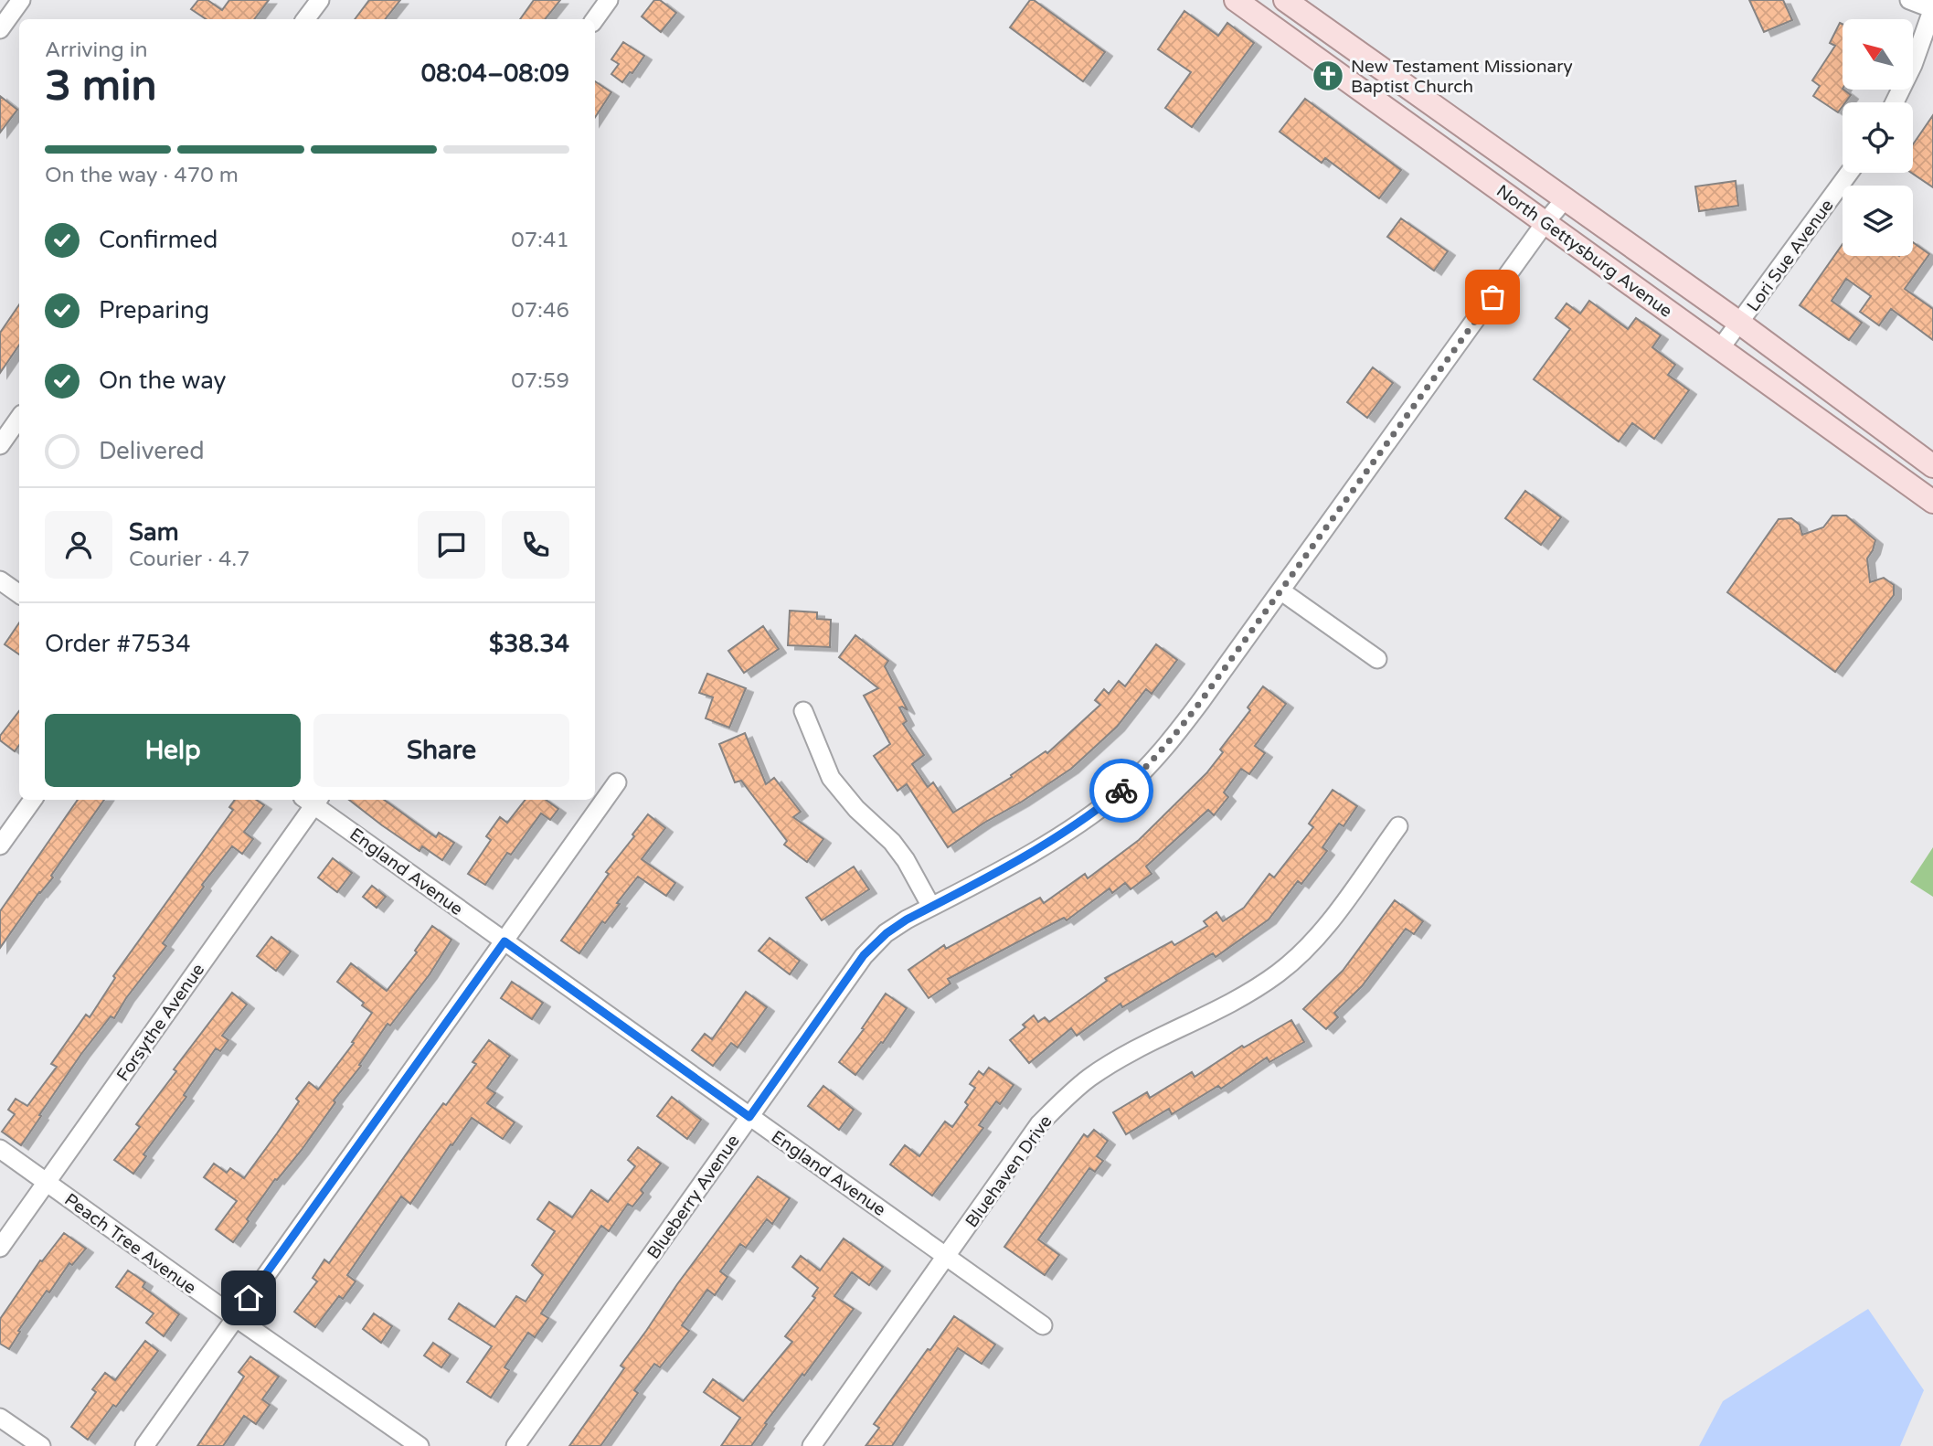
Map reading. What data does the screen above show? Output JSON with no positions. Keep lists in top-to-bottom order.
{
  "streets": {
    "main road": ["North Gettysburg Avenue"],
    "street": [
      "Lori Sue Avenue",
      "England Avenue",
      "Forsythe Avenue",
      "Bluehaven Drive",
      "Blueberry Avenue",
      "Peach Tree Avenue"
    ]
  },
  "crossings": [
    ["North Gettysburg Avenue", "Lori Sue Avenue"],
    ["North Gettysburg Avenue", "Blueberry Avenue"],
    ["England Avenue", "Bluehaven Drive"],
    ["England Avenue", "Blueberry Avenue"],
    ["Forsythe Avenue", "Peach Tree Avenue"]
  ],
  "places": {
    "church": ["New Testament Missionary Baptist Church"]
  },
  "north": "top left",
  "page": {
    "heading": ["3 min", "Arriving in", "08:04–08:09"],
    "panel": [
      "Sam",
      "Courier · 4.7",
      "Order #7534",
      "$38.34"
    ],
    "bar": "On the way · 470 m",
    "list": [
      ["Confirmed", "07:41"],
      ["Preparing", "07:46"],
      ["On the way", "07:59"],
      "Delivered"
    ],
    "buttons": ["Help", "Share"]
  }
}
